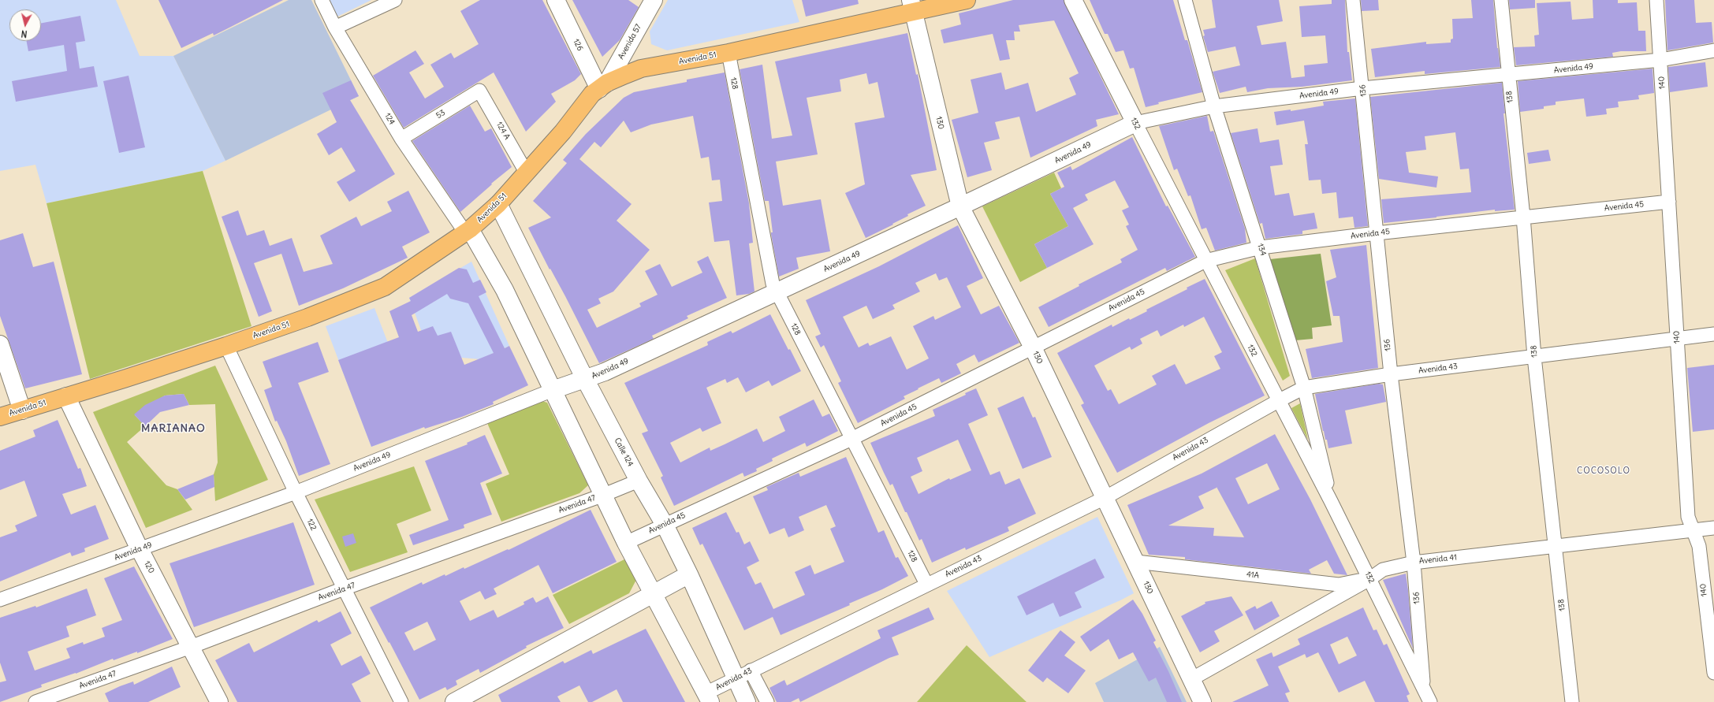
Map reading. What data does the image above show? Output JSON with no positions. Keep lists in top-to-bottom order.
{
  "streets": {
    "main road": ["Avenida 51"],
    "street": [
      "Avenida 57",
      "126",
      "Avenida 49",
      "140",
      "128",
      "136",
      "138",
      "53",
      "124",
      "130",
      "132",
      "124 A",
      "Avenida 45",
      "134",
      "Avenida 43",
      "Calle 124",
      "Avenida 47",
      "122",
      "Avenida 41",
      "120",
      "41A"
    ]
  },
  "crossings": [
    ["Avenida 57", "126"],
    ["Avenida 57", "Avenida 51"],
    ["126", "Avenida 51"],
    ["Avenida 51", "128"],
    ["Avenida 51", "124"],
    ["Avenida 51", "130"],
    ["Avenida 51", "124 A"],
    ["Avenida 51", "Calle 124"],
    ["Avenida 51", "122"],
    ["Avenida 51", "120"],
    ["Avenida 49", "140"],
    ["Avenida 49", "128"],
    ["Avenida 49", "136"],
    ["Avenida 49", "138"],
    ["Avenida 49", "130"],
    ["Avenida 49", "132"],
    ["Avenida 49", "134"],
    ["Avenida 49", "Calle 124"],
    ["Avenida 49", "122"],
    ["Avenida 49", "120"],
    ["140", "Avenida 45"],
    ["140", "Avenida 43"],
    ["140", "Avenida 41"],
    ["128", "Avenida 45"],
    ["128", "Avenida 43"],
    ["136", "132"],
    ["136", "Avenida 45"],
    ["136", "Avenida 43"],
    ["136", "Avenida 41"],
    ["138", "Avenida 45"],
    ["138", "Avenida 43"],
    ["138", "Avenida 41"],
    ["53", "124"],
    ["53", "124 A"],
    ["130", "Avenida 45"],
    ["130", "Avenida 43"],
    ["130", "Avenida 41"],
    ["130", "41A"],
    ["132", "Avenida 45"],
    ["132", "134"],
    ["132", "Avenida 43"],
    ["132", "Avenida 41"],
    ["132", "41A"],
    ["Avenida 45", "134"],
    ["Avenida 45", "Calle 124"],
    ["134", "Avenida 43"],
    ["Avenida 43", "Calle 124"],
    ["Calle 124", "Avenida 47"],
    ["Avenida 47", "122"],
    ["Avenida 47", "120"],
    ["Avenida 41", "41A"]
  ],
  "districts": ["MARIANAO", "COCOSOLO"],
  "north": "bottom"
}
